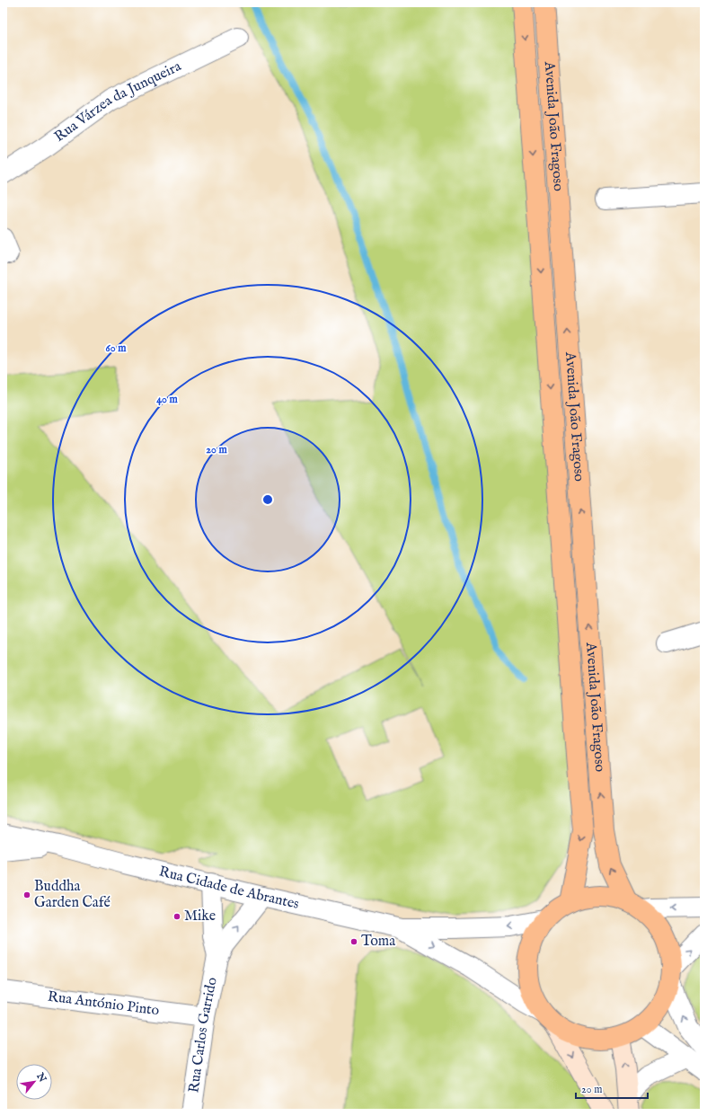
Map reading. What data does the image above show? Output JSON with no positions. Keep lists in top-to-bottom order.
{
  "streets": {
    "main road": ["Avenida João Fragoso"],
    "street": [
      "Rua Várzea da Junqueira",
      "Rua Cidade de Abrantes",
      "Rua António Pinto",
      "Rua Carlos Garrido"
    ]
  },
  "crossings": [
    ["Rua Cidade de Abrantes", "Rua Carlos Garrido"],
    ["Rua António Pinto", "Rua Carlos Garrido"]
  ],
  "places": ["Buddha Garden Café", "Mike", "Toma"],
  "scale_bar": "20 m",
  "north": "top right",
  "rings": ["60 m", "40 m", "20 m"]
}
